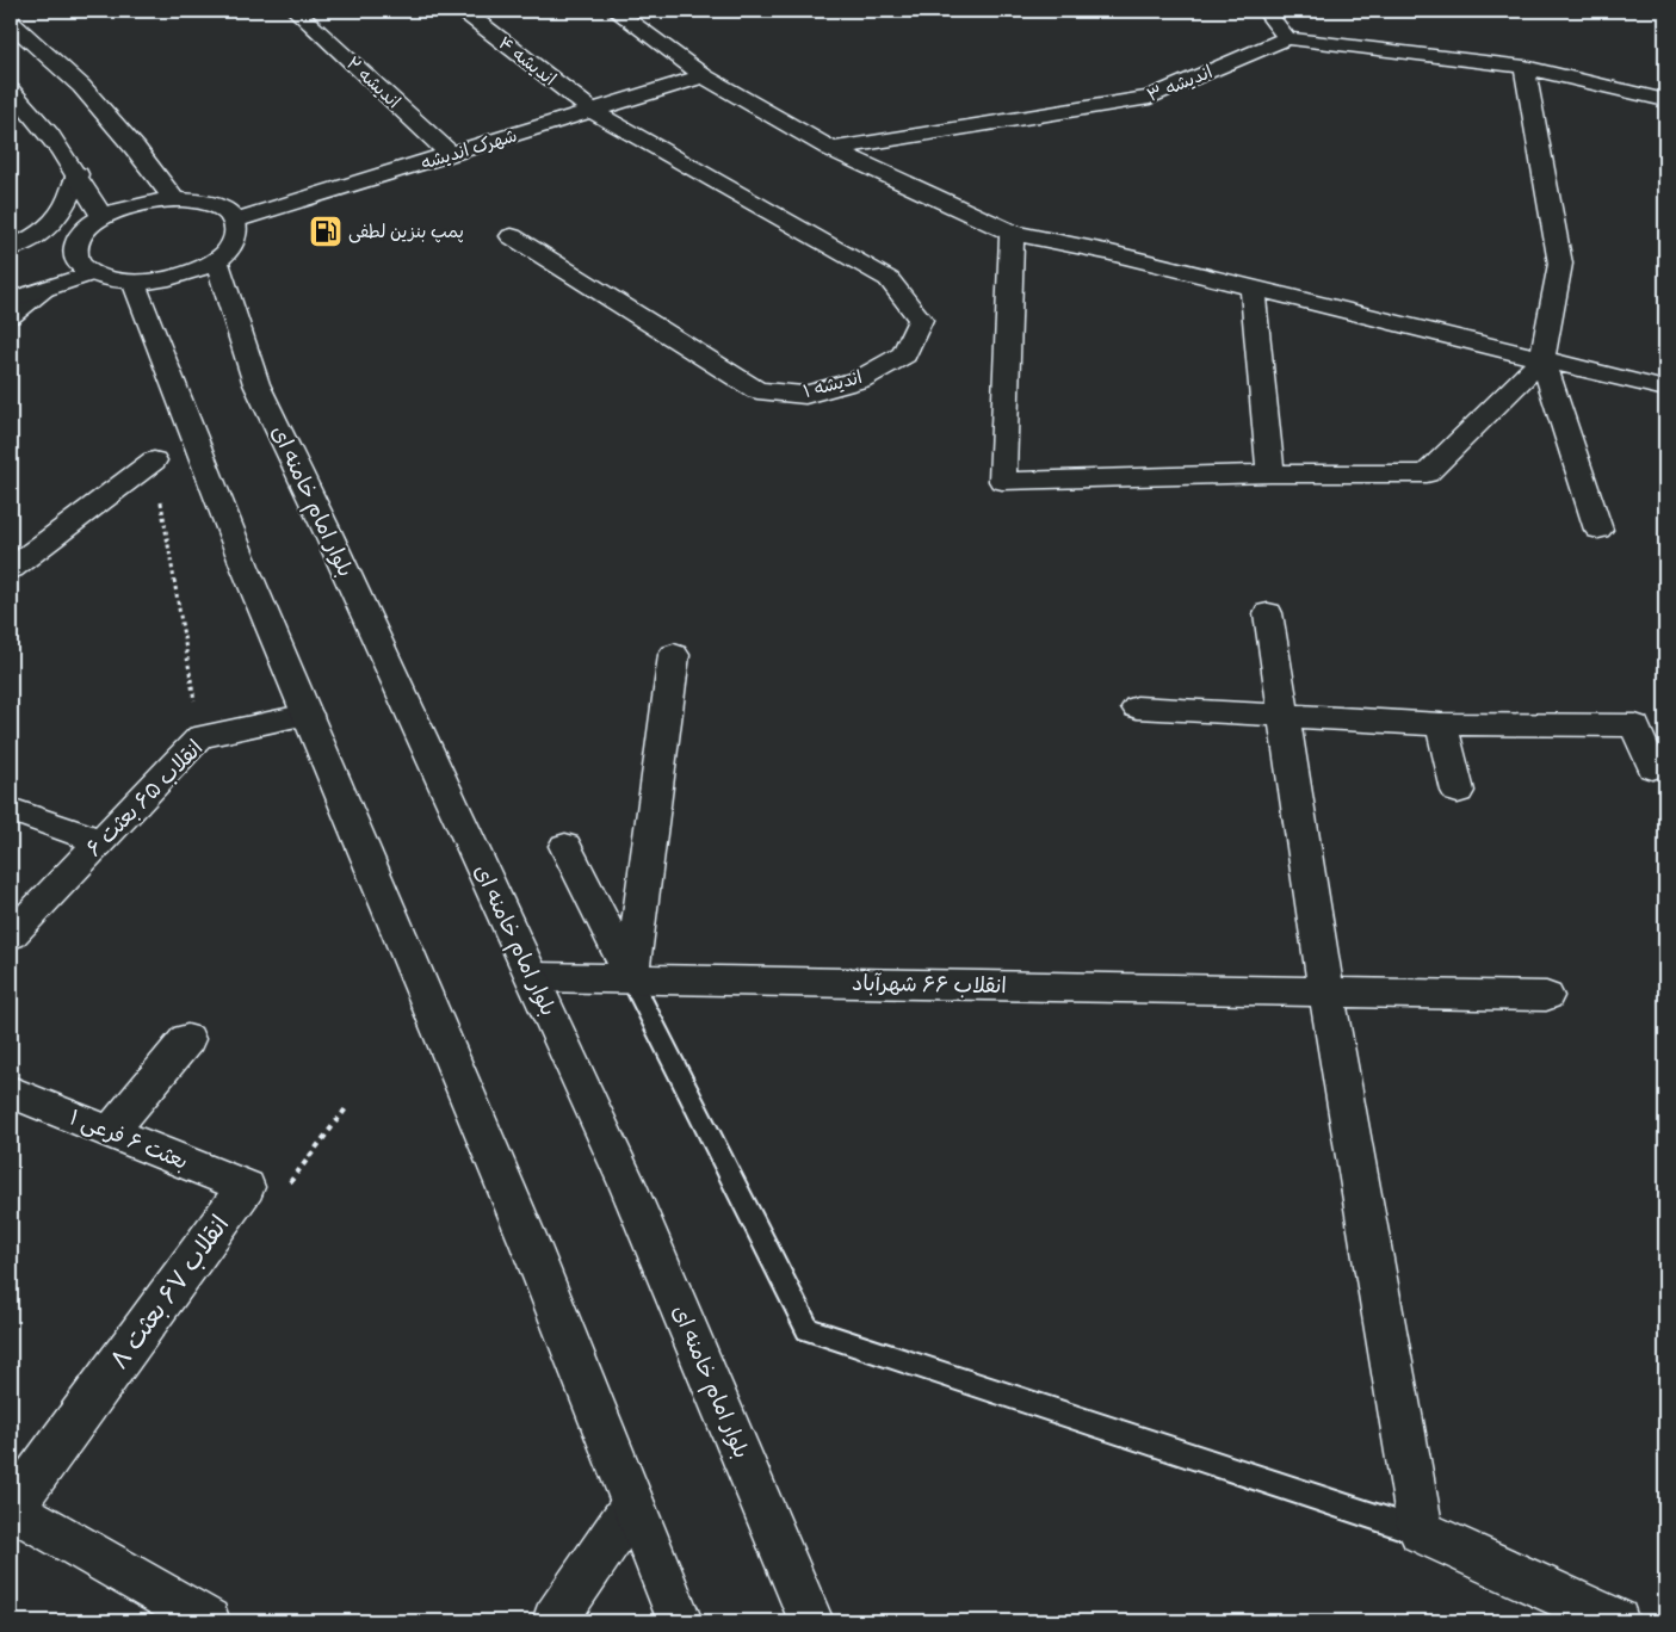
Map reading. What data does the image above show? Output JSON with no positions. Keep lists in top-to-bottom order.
{
  "streets": {
    "street": [
      "اندیشه ۴",
      "اندیشه ۲",
      "اندیشه ۳",
      "شهرک اندیشه",
      "اندیشه ۱",
      "بلوار امام خامنه ای",
      "انقلاب ۶۵ بعثت ۶",
      "انقلاب ۶۶ شهرآباد",
      "بعثت ۶ فرعی ۱",
      "انقلاب ۶۷ بعثت ۸"
    ]
  },
  "crossings": [
    ["اندیشه ۴", "شهرک اندیشه"],
    ["اندیشه ۴", "اندیشه ۱"],
    ["اندیشه ۲", "شهرک اندیشه"],
    ["شهرک اندیشه", "اندیشه ۱"],
    ["بلوار امام خامنه ای", "انقلاب ۶۶ شهرآباد"],
    ["بعثت ۶ فرعی ۱", "انقلاب ۶۷ بعثت ۸"]
  ],
  "places": {
    "fuel station": ["پمپ بنزین لطفی"]
  }
}
